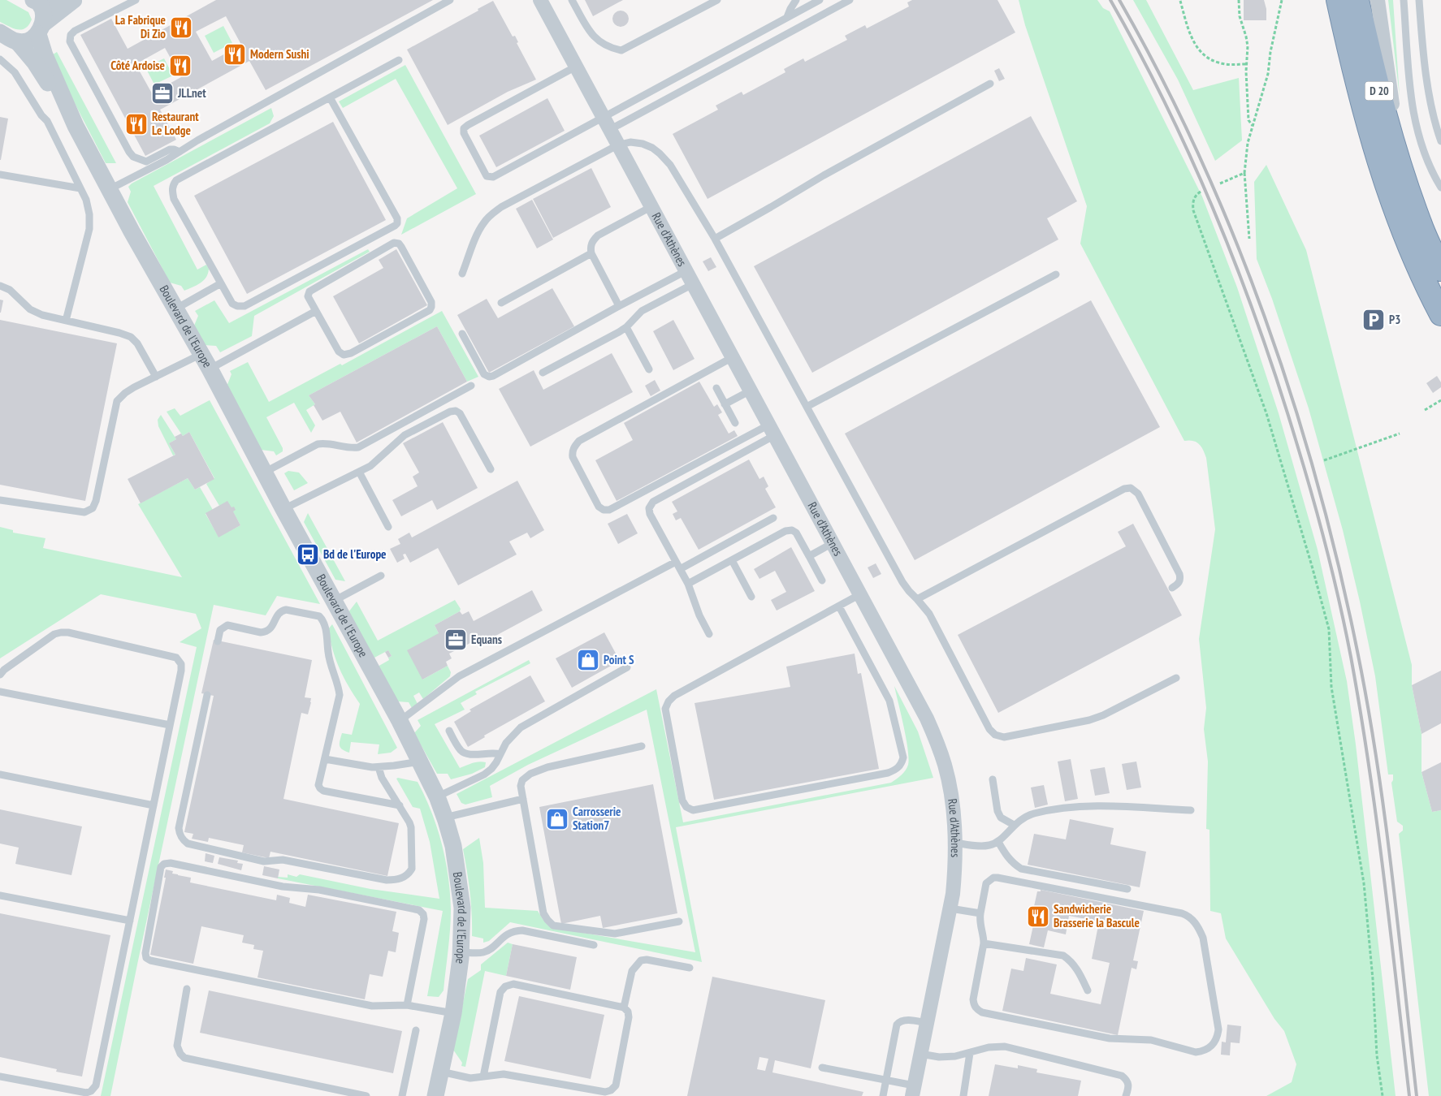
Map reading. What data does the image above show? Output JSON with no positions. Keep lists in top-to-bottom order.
{
  "streets": {
    "highway": ["D 20"],
    "street": ["Rue d'Athènes", "Boulevard de l'Europe"]
  },
  "places": {
    "restaurant": [
      "La Fabrique Di Zio",
      "Modern Sushi",
      "Côté Ardoise",
      "Restaurant Le Lodge",
      "Sandwicherie Brasserie la Bascule"
    ],
    "office": ["JLLnet", "Equans"],
    "parking": ["P3"],
    "bus stop": ["Bd de l'Europe"],
    "shop": ["Point S", "Carrosserie Station7"]
  }
}
